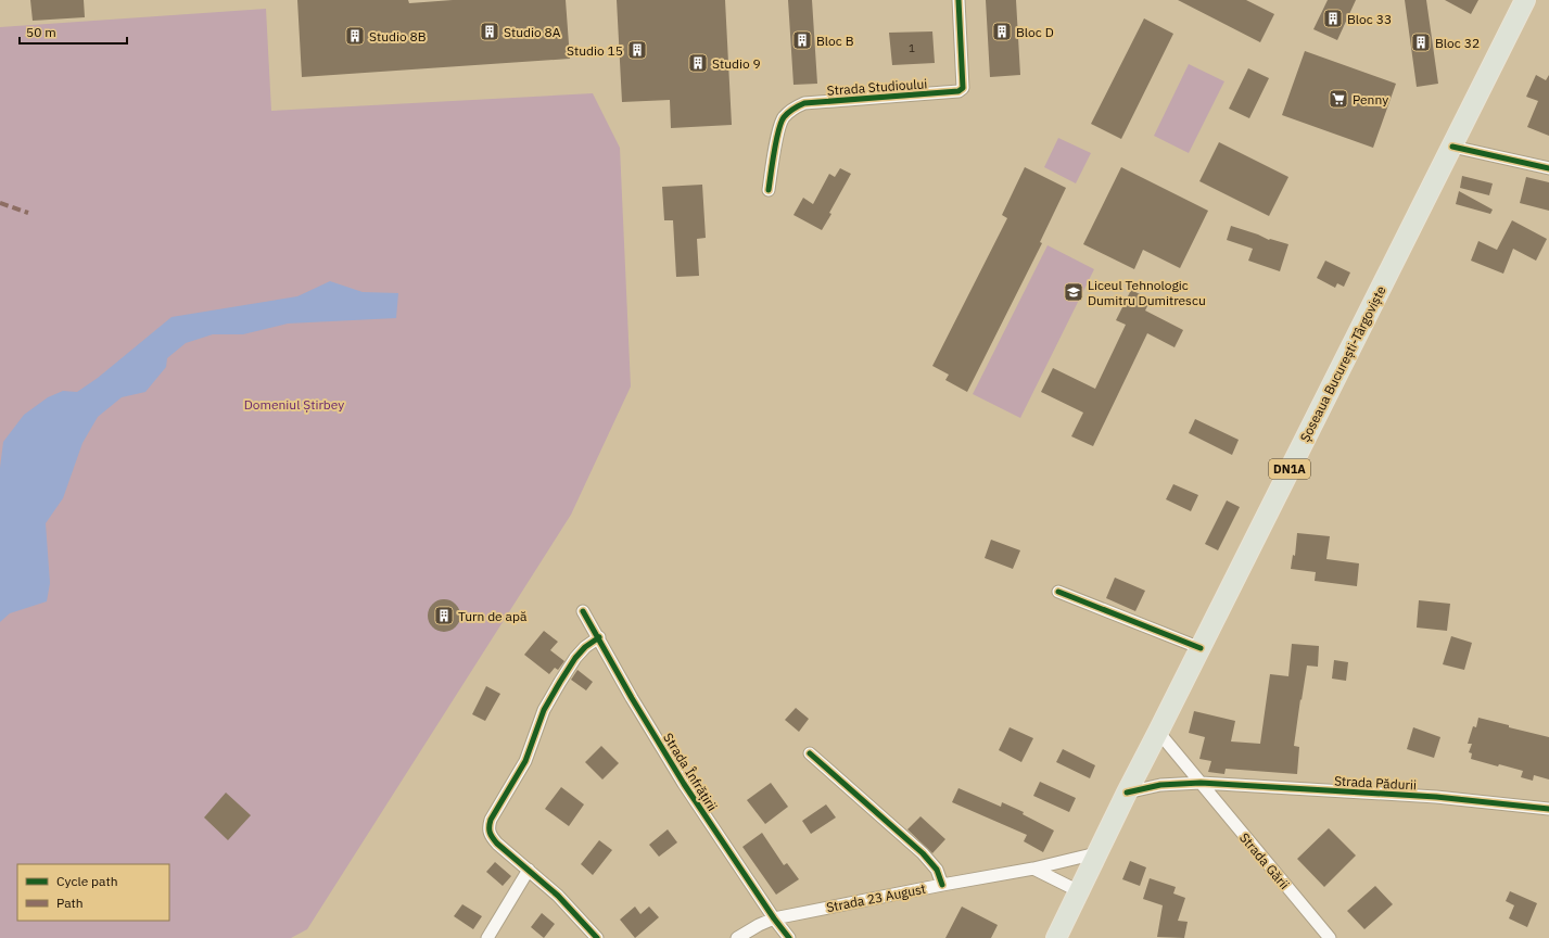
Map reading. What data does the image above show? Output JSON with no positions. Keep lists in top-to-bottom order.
{
  "streets": {
    "main road": ["Șoseaua București-Târgoviște", "DN1A"],
    "street": [
      "Strada Studioului",
      "Strada Înfrățirii",
      "Strada Pădurii",
      "Strada Gării",
      "Strada 23 August"
    ]
  },
  "crossings": [
    ["Șoseaua București-Târgoviște", "Strada Pădurii"],
    ["Șoseaua București-Târgoviște", "Strada Gării"],
    ["Șoseaua București-Târgoviște", "Strada 23 August"],
    ["Strada Înfrățirii", "Strada 23 August"],
    ["Strada Pădurii", "Strada Gării"]
  ],
  "parks": ["Domeniul Știrbey"],
  "places": {
    "building": [
      "Bloc 33",
      "Studio 8A",
      "Bloc D",
      "Studio 8B",
      "Bloc B",
      "Bloc 32",
      "Studio 15",
      "Studio 9",
      "Turn de apă"
    ],
    "supermarket": ["Penny"],
    "school or university": ["Liceul Tehnologic Dumitru Dumitrescu"]
  },
  "house_numbers": ["1"],
  "legend": ["Cycle path", "Path"],
  "scale_bar": "50 m"
}
